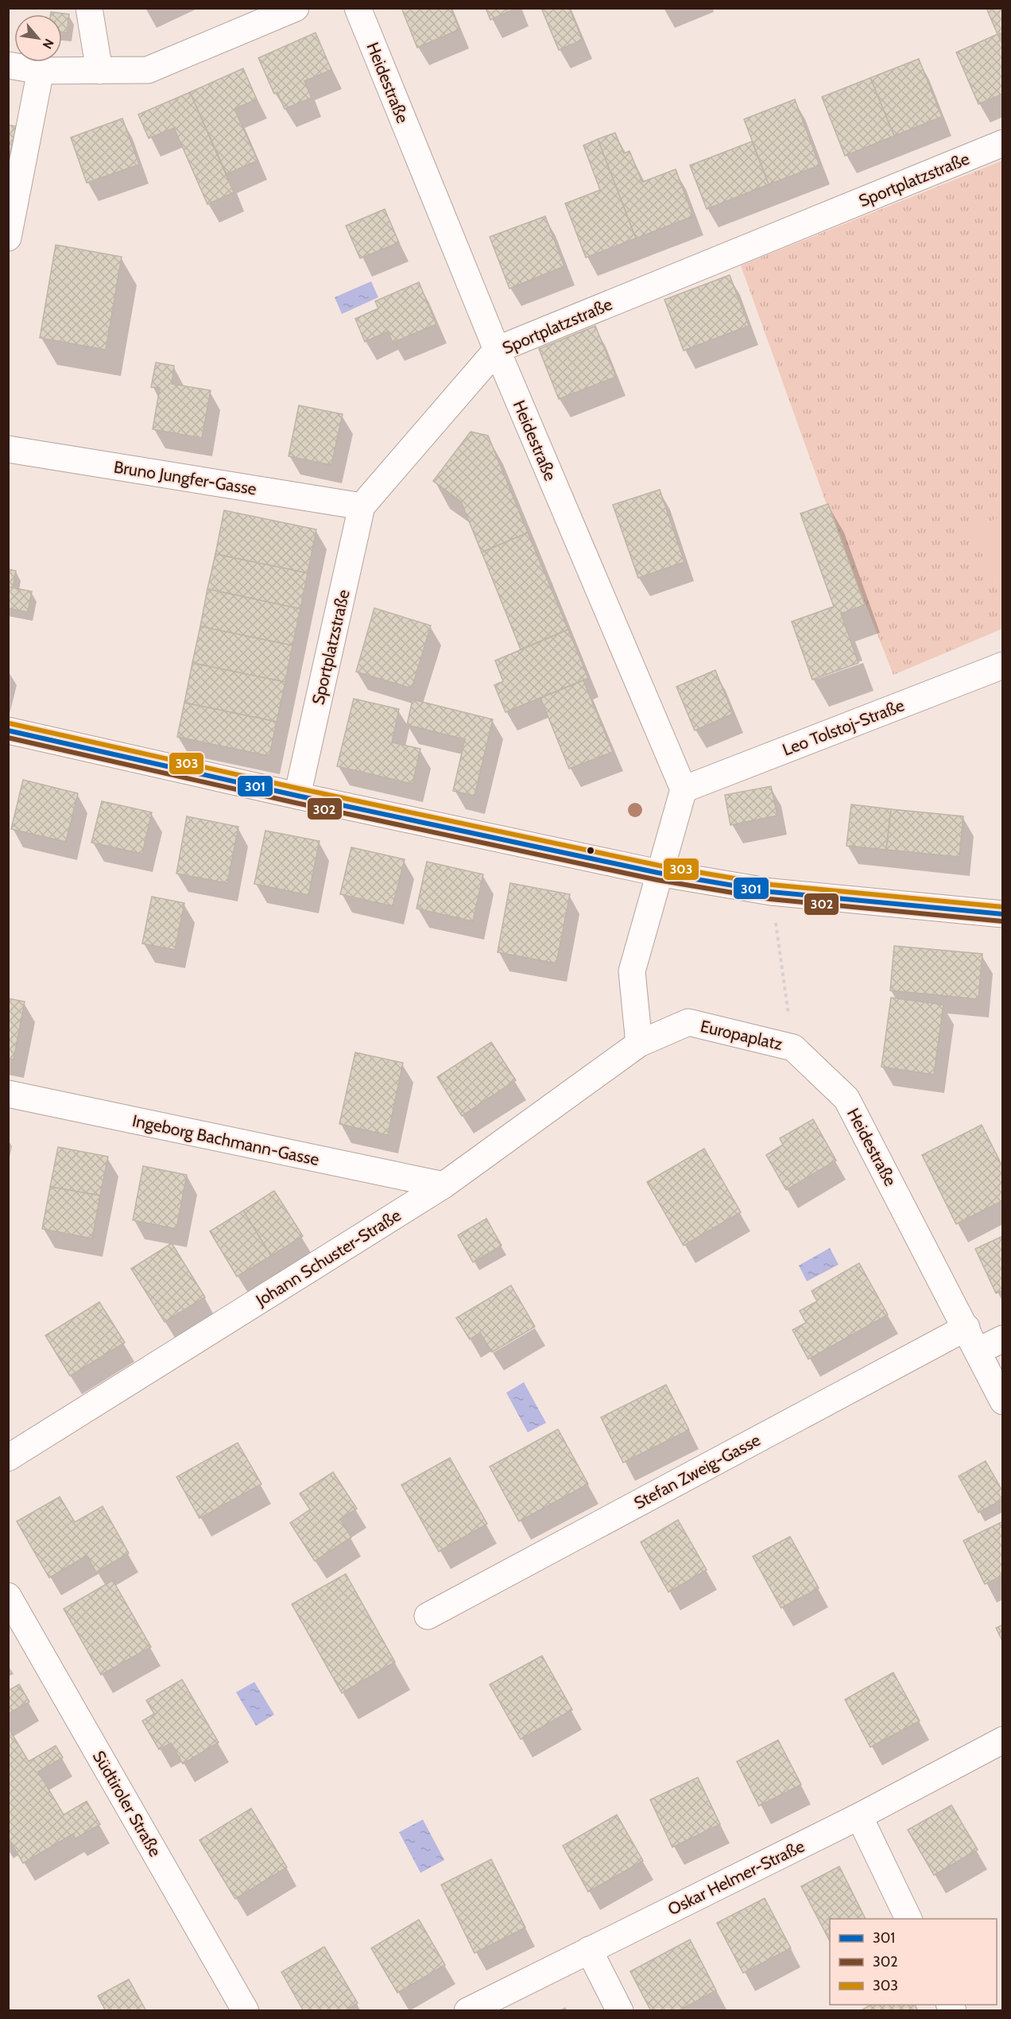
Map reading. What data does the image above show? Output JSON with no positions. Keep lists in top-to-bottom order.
{
  "streets": {
    "street": [
      "Heidestraße",
      "Sportplatzstraße",
      "Bruno Jungfer-Gasse",
      "Leo Tolstoj-Straße",
      "Europaplatz",
      "Ingeborg Bachmann-Gasse",
      "Johann Schuster-Straße",
      "Stefan Zweig-Gasse",
      "Südtiroler Straße",
      "Oskar Helmer-Straße"
    ]
  },
  "crossings": [
    ["Heidestraße", "Sportplatzstraße"],
    ["Heidestraße", "Leo Tolstoj-Straße"],
    ["Heidestraße", "Europaplatz"],
    ["Heidestraße", "Stefan Zweig-Gasse"],
    ["Sportplatzstraße", "Bruno Jungfer-Gasse"],
    ["Europaplatz", "Johann Schuster-Straße"],
    ["Ingeborg Bachmann-Gasse", "Johann Schuster-Straße"]
  ],
  "lines": ["transit line 303", "transit line 301", "transit line 302"],
  "legend": ["301", "302", "303"],
  "north": "bottom right"
}
